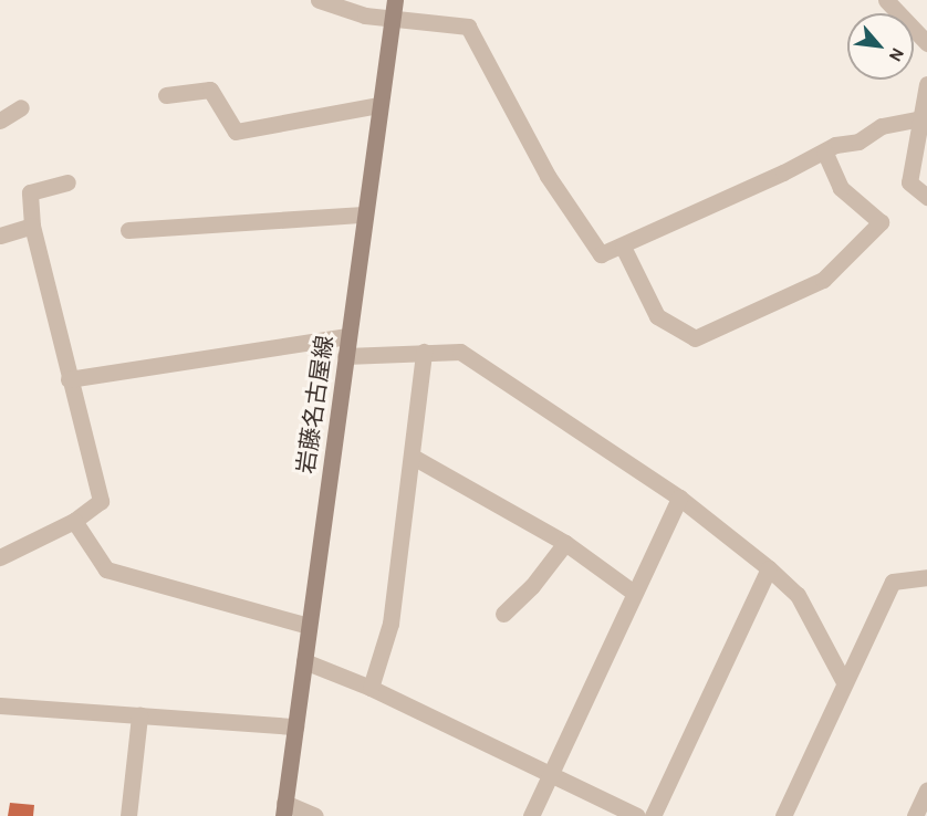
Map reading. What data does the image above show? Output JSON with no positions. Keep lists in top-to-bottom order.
{
  "streets": {
    "main road": ["岩藤名古屋線"]
  },
  "north": "bottom right"
}
